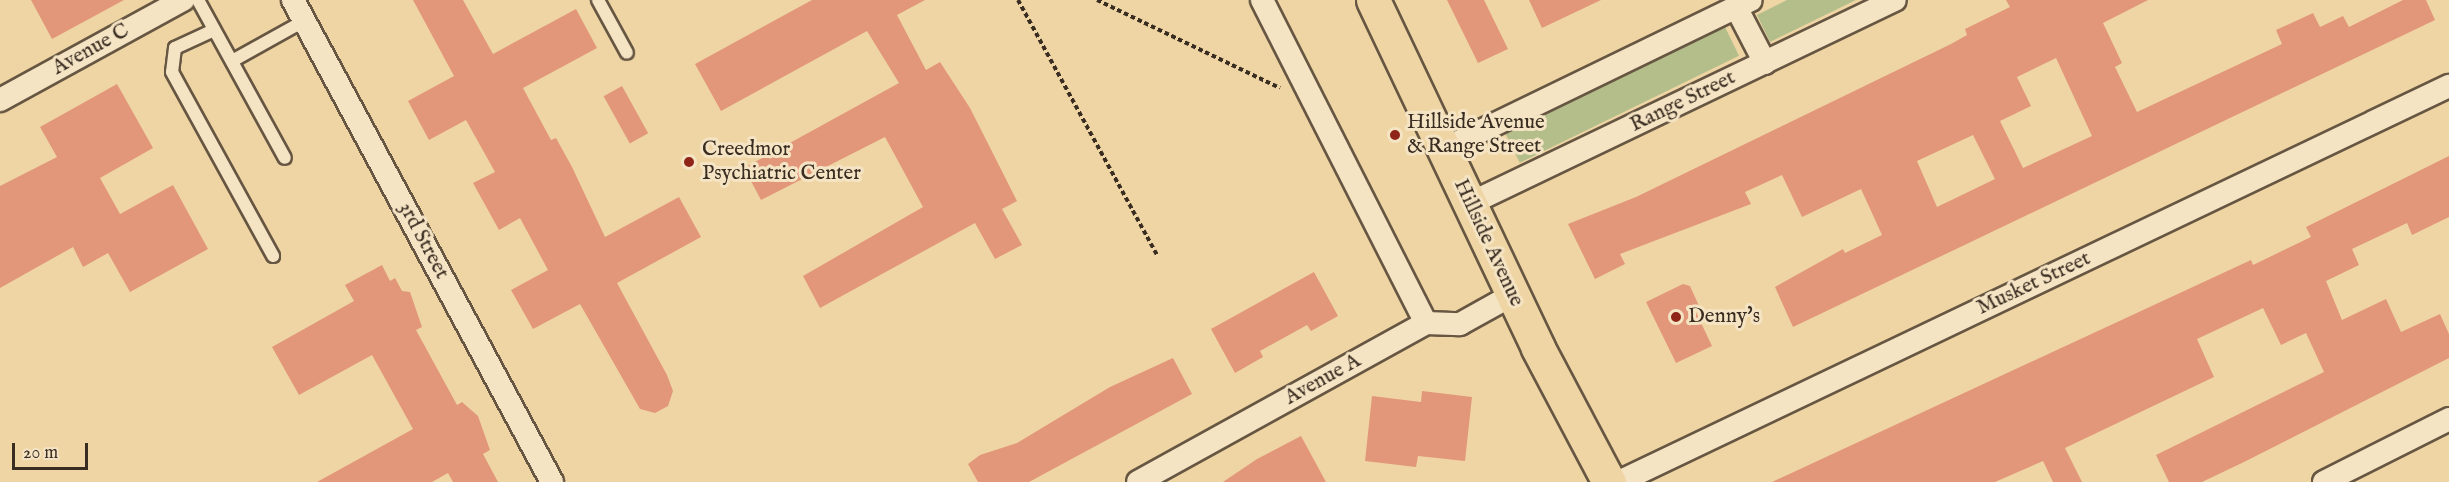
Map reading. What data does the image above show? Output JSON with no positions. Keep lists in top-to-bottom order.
{
  "streets": {
    "main road": ["Hillside Avenue"],
    "street": [
      "Avenue C",
      "Range Street",
      "3rd Street",
      "Musket Street",
      "Avenue A"
    ]
  },
  "crossings": [
    ["Range Street", "Hillside Avenue"]
  ],
  "places": ["Hillside Avenue & Range Street", "Creedmor Psychiatric Center", "Denny's"],
  "scale_bar": "20 m"
}
